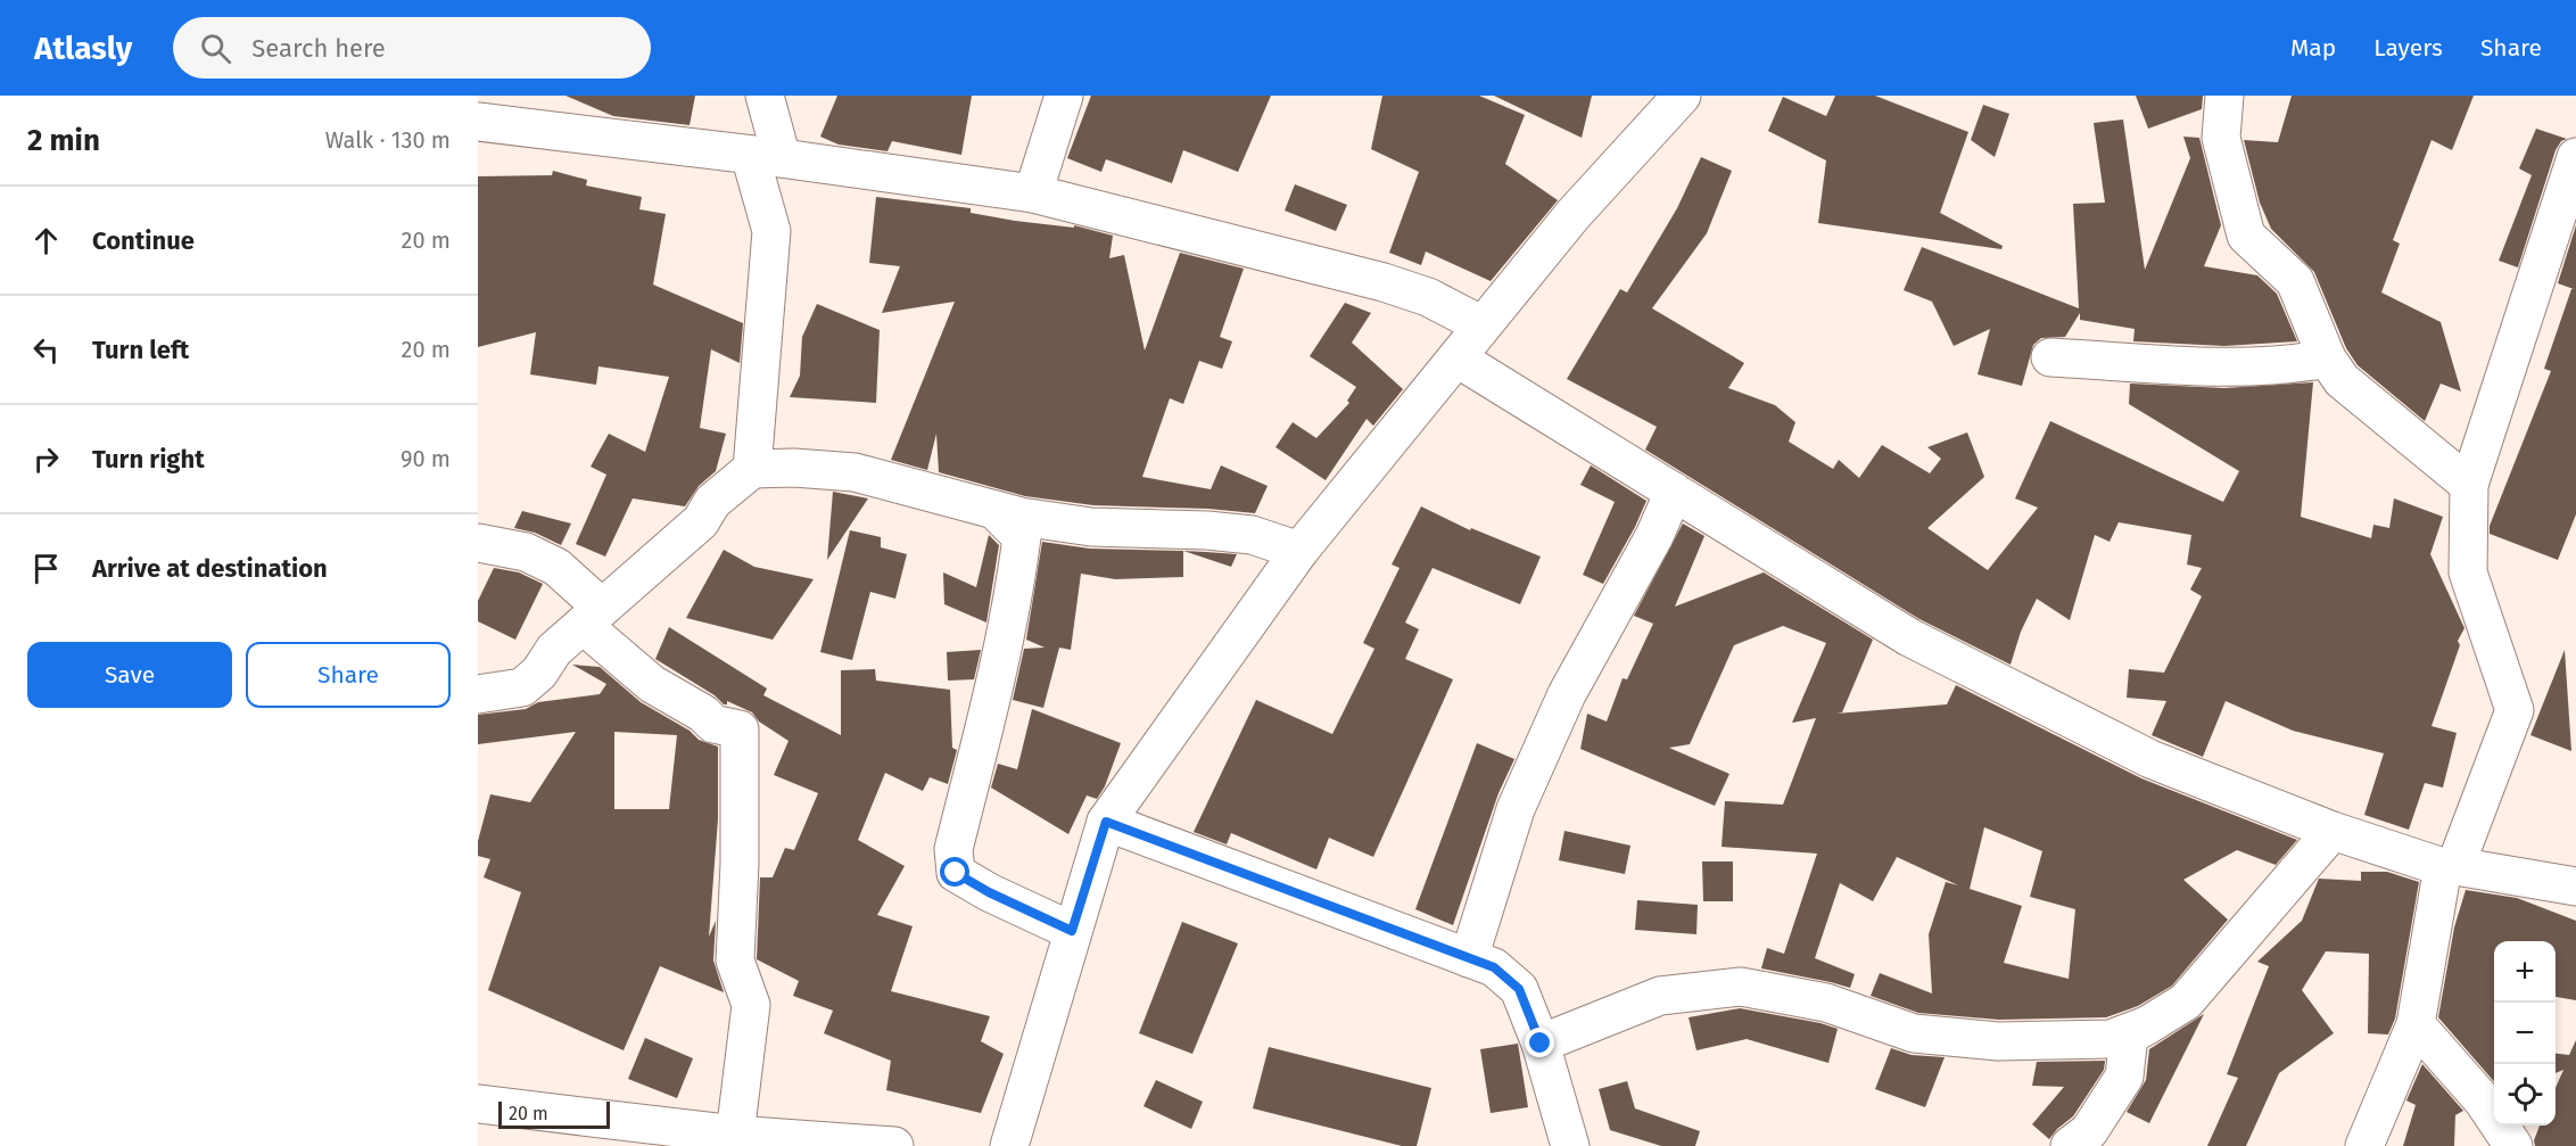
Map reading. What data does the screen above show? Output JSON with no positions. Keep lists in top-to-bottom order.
{
  "scale_bar": "20 m",
  "page": {
    "header": "Atlasly",
    "search": "Search here",
    "nav": ["Map", "Layers", "Share"],
    "heading": ["2 min", "Walk · 130 m"],
    "list": [
      ["Continue", "20 m"],
      ["Turn left", "20 m"],
      ["Turn right", "90 m"],
      "Arrive at destination"
    ],
    "buttons": ["Save", "Share"],
    "map_buttons": ["+", "−"],
    "scale": "20 m"
  }
}
